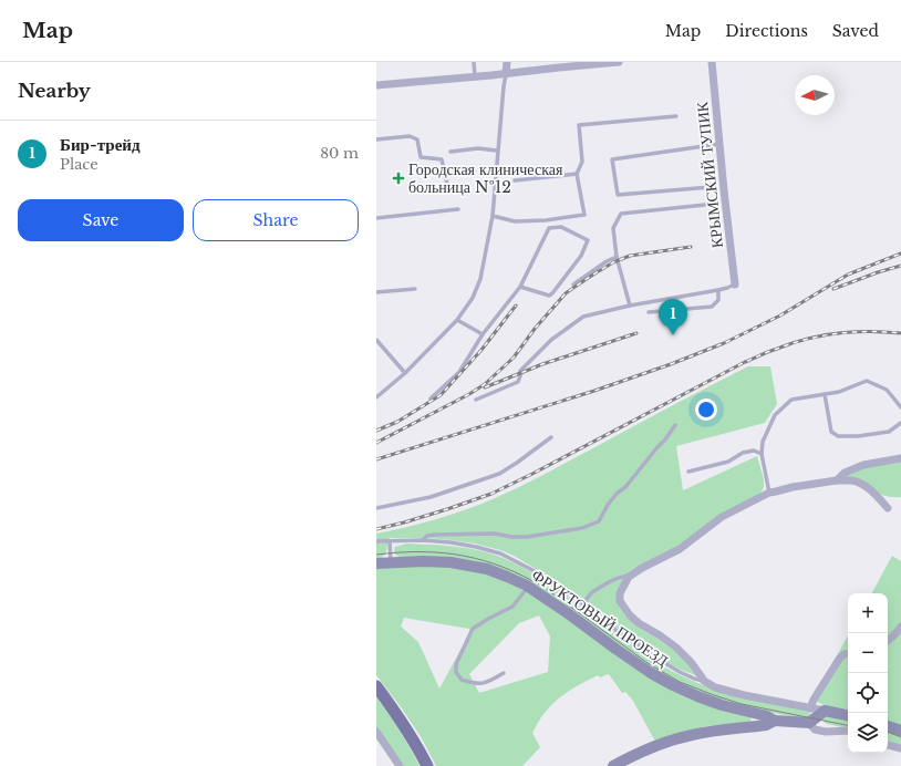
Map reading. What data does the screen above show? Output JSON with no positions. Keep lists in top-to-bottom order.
{
  "streets": {
    "street": ["КРЫМСКИЙ ТУПИК", "ФРУКТОВЫЙ ПРОЕЗД"]
  },
  "places": {
    "health": ["Городская клиническая больница №12"]
  },
  "north": "left",
  "page": {
    "header": "Map",
    "nav": ["Map", "Directions", "Saved"],
    "heading": "Nearby",
    "list": [
      {
        "mark": "1",
        "name": "Бир-трейд",
        "note": "Place",
        "value": "80 m"
      }
    ],
    "buttons": ["Save", "Share"],
    "pins": "1",
    "map_buttons": ["+", "−"]
  }
}
